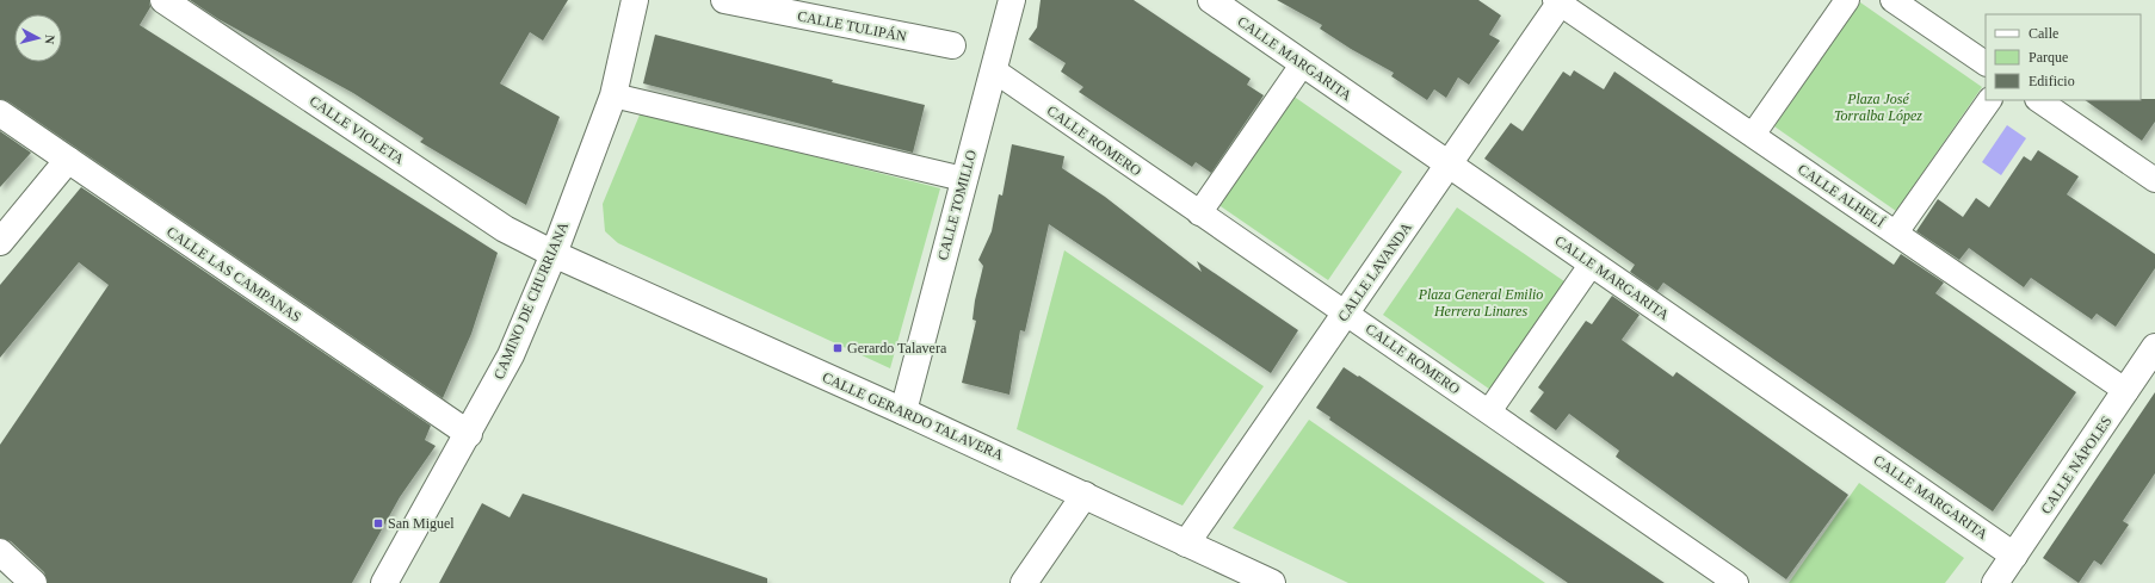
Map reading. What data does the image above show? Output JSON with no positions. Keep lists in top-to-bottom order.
{
  "streets": {
    "street": [
      "CALLE TULIPÁN",
      "CALLE MARGARITA",
      "CALLE VIOLETA",
      "CALLE ROMERO",
      "CALLE ALHELÍ",
      "CALLE TOMILLO",
      "CALLE LAVANDA",
      "CALLE LAS CAMPANAS",
      "CAMINO DE CHURRIANA",
      "CALLE GERARDO TALAVERA",
      "CALLE NÁPOLES"
    ]
  },
  "crossings": [
    ["CALLE MARGARITA", "CALLE LAVANDA"],
    ["CALLE MARGARITA", "CALLE NÁPOLES"],
    ["CALLE VIOLETA", "CAMINO DE CHURRIANA"],
    ["CALLE VIOLETA", "CALLE GERARDO TALAVERA"],
    ["CALLE ROMERO", "CALLE TOMILLO"],
    ["CALLE ROMERO", "CALLE LAVANDA"],
    ["CALLE ALHELÍ", "CALLE LAVANDA"],
    ["CALLE ALHELÍ", "CALLE NÁPOLES"],
    ["CALLE TOMILLO", "CALLE GERARDO TALAVERA"],
    ["CALLE LAVANDA", "CALLE GERARDO TALAVERA"],
    ["CALLE LAS CAMPANAS", "CAMINO DE CHURRIANA"],
    ["CAMINO DE CHURRIANA", "CALLE GERARDO TALAVERA"]
  ],
  "parks": ["Plaza José Torralba López", "Plaza General Emilio Herrera Linares"],
  "places": {
    "transit": ["Gerardo Talavera", "San Miguel"]
  },
  "legend": ["Calle", "Parque", "Edificio"],
  "north": "right"
}
